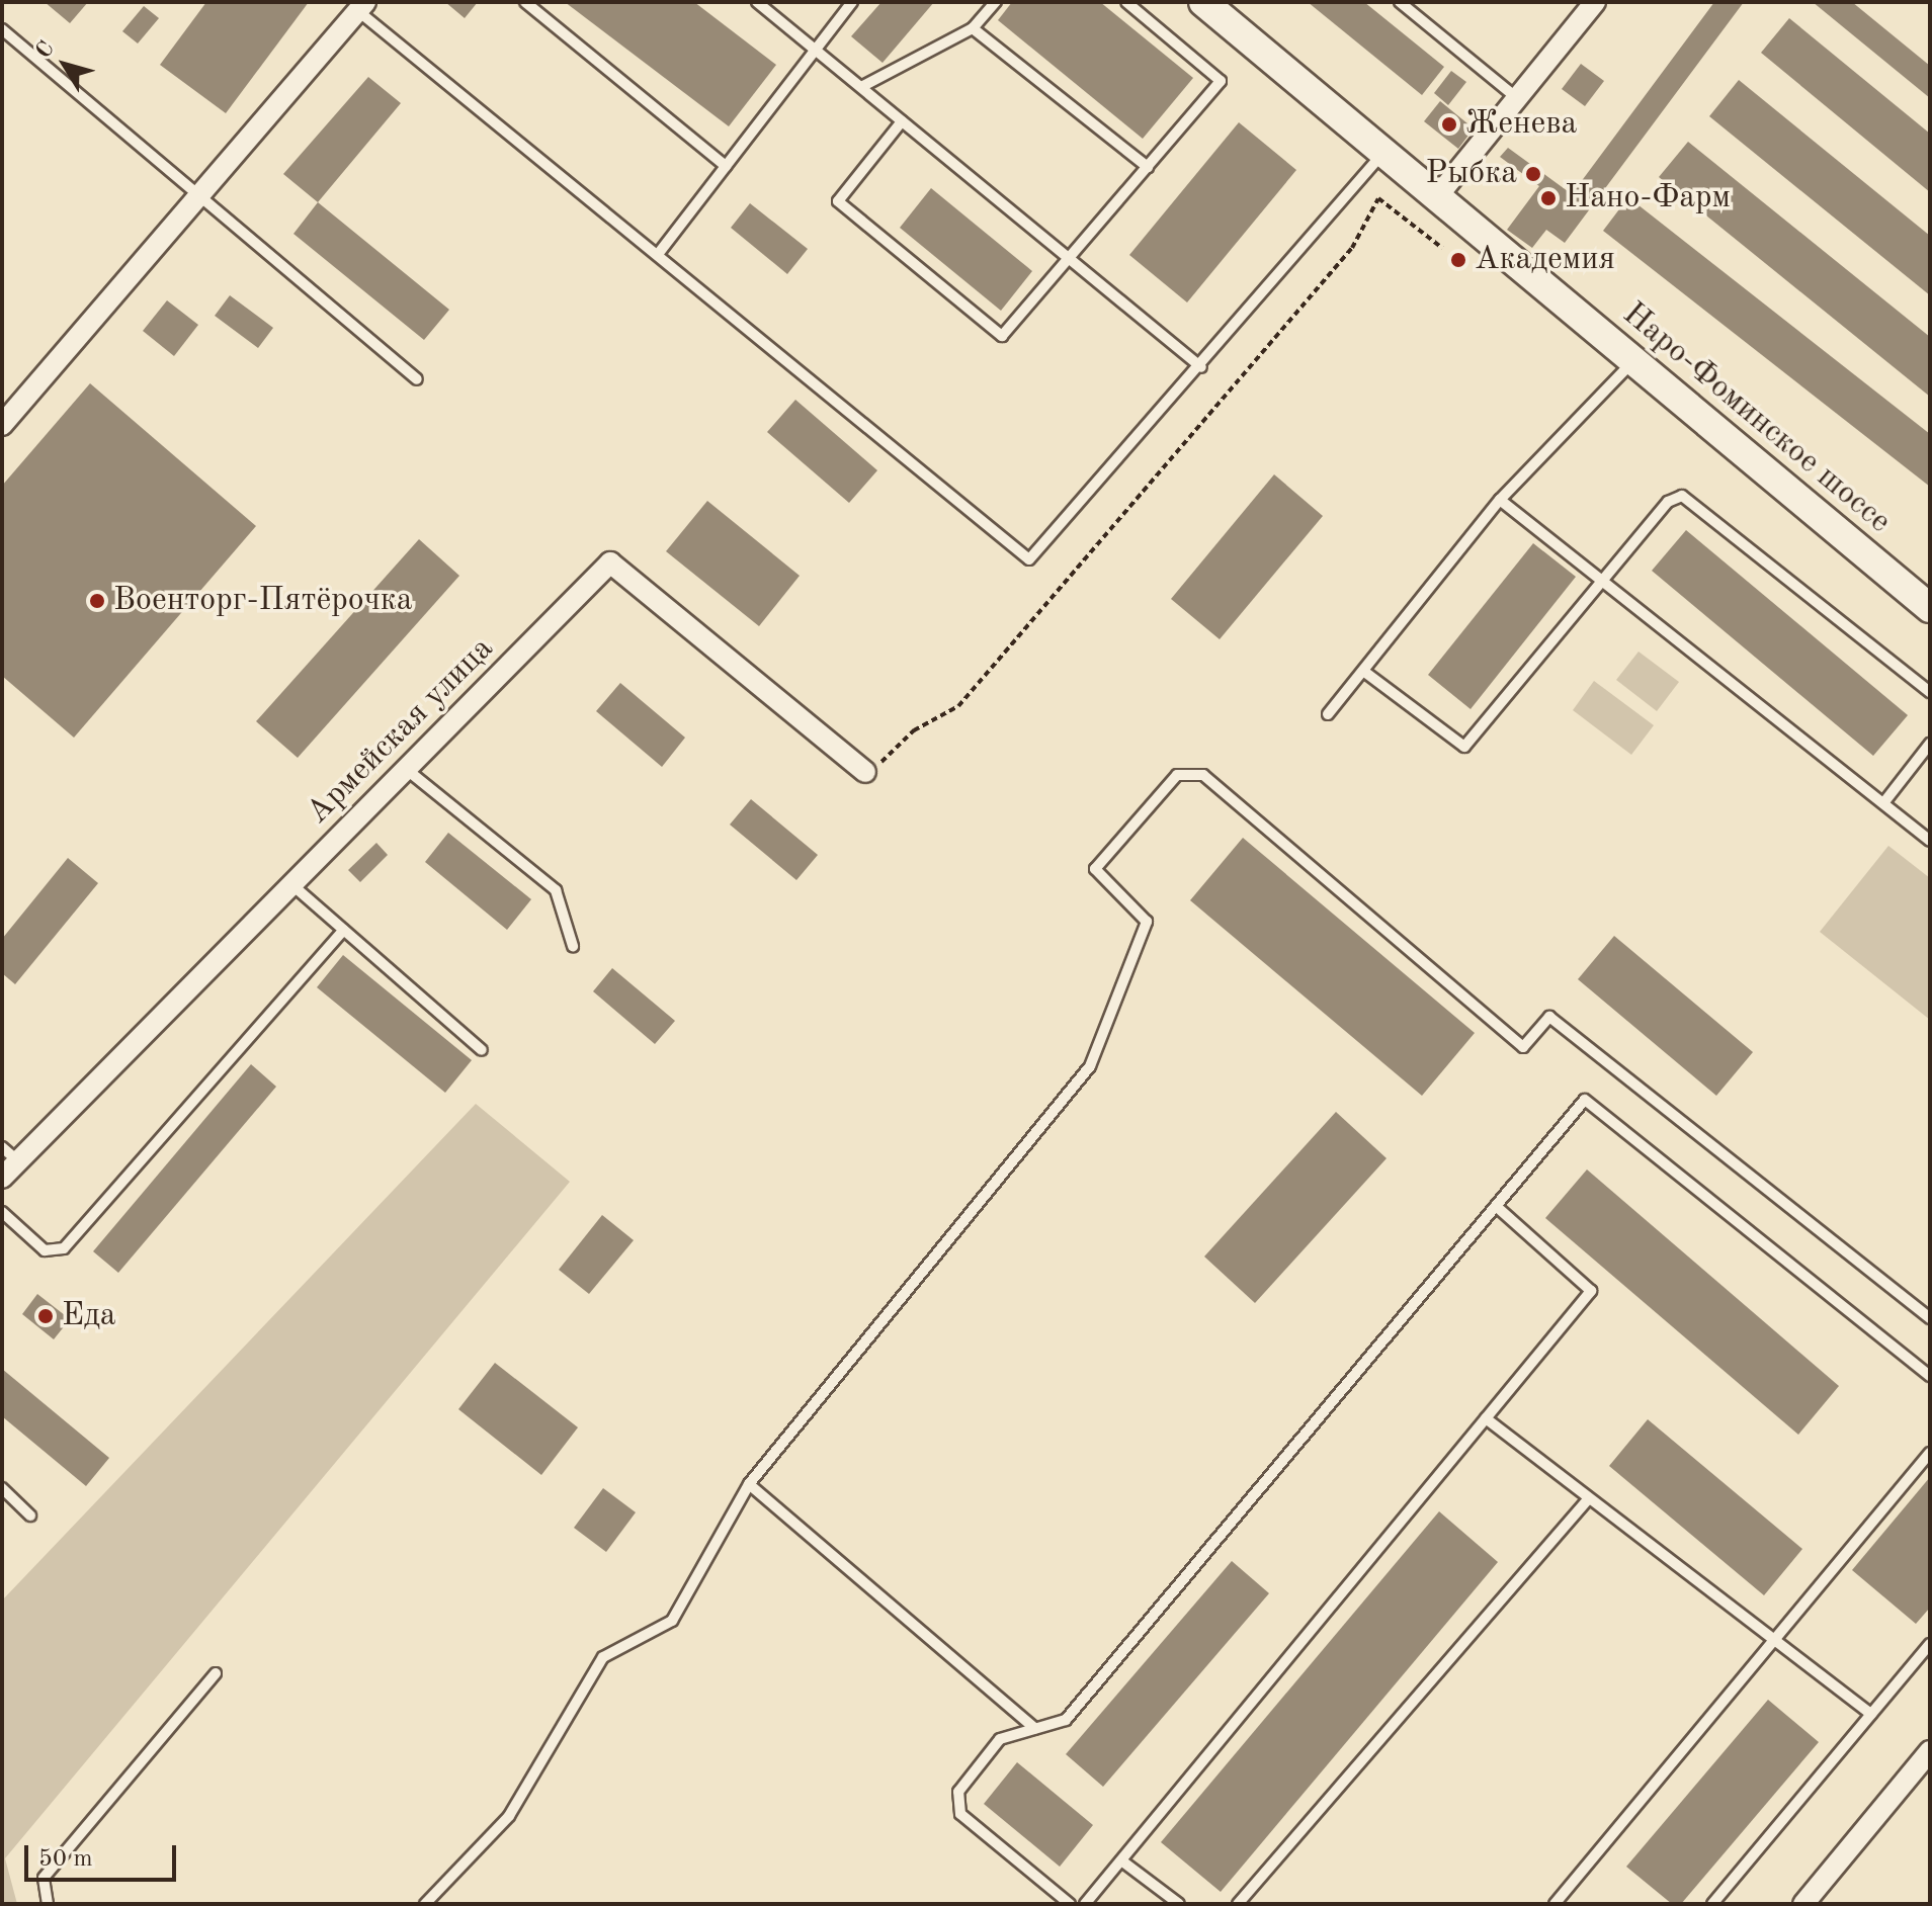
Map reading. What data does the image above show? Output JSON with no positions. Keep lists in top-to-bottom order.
{
  "streets": {
    "main road": ["Наро-Фоминское шоссе"],
    "street": ["Армейская улица"]
  },
  "places": [
    "Женева",
    "Рыбка",
    "Нано-Фарм",
    "Академия",
    "Военторг-Пятёрочка",
    "Еда"
  ],
  "scale_bar": "50 m",
  "north": "top left"
}
